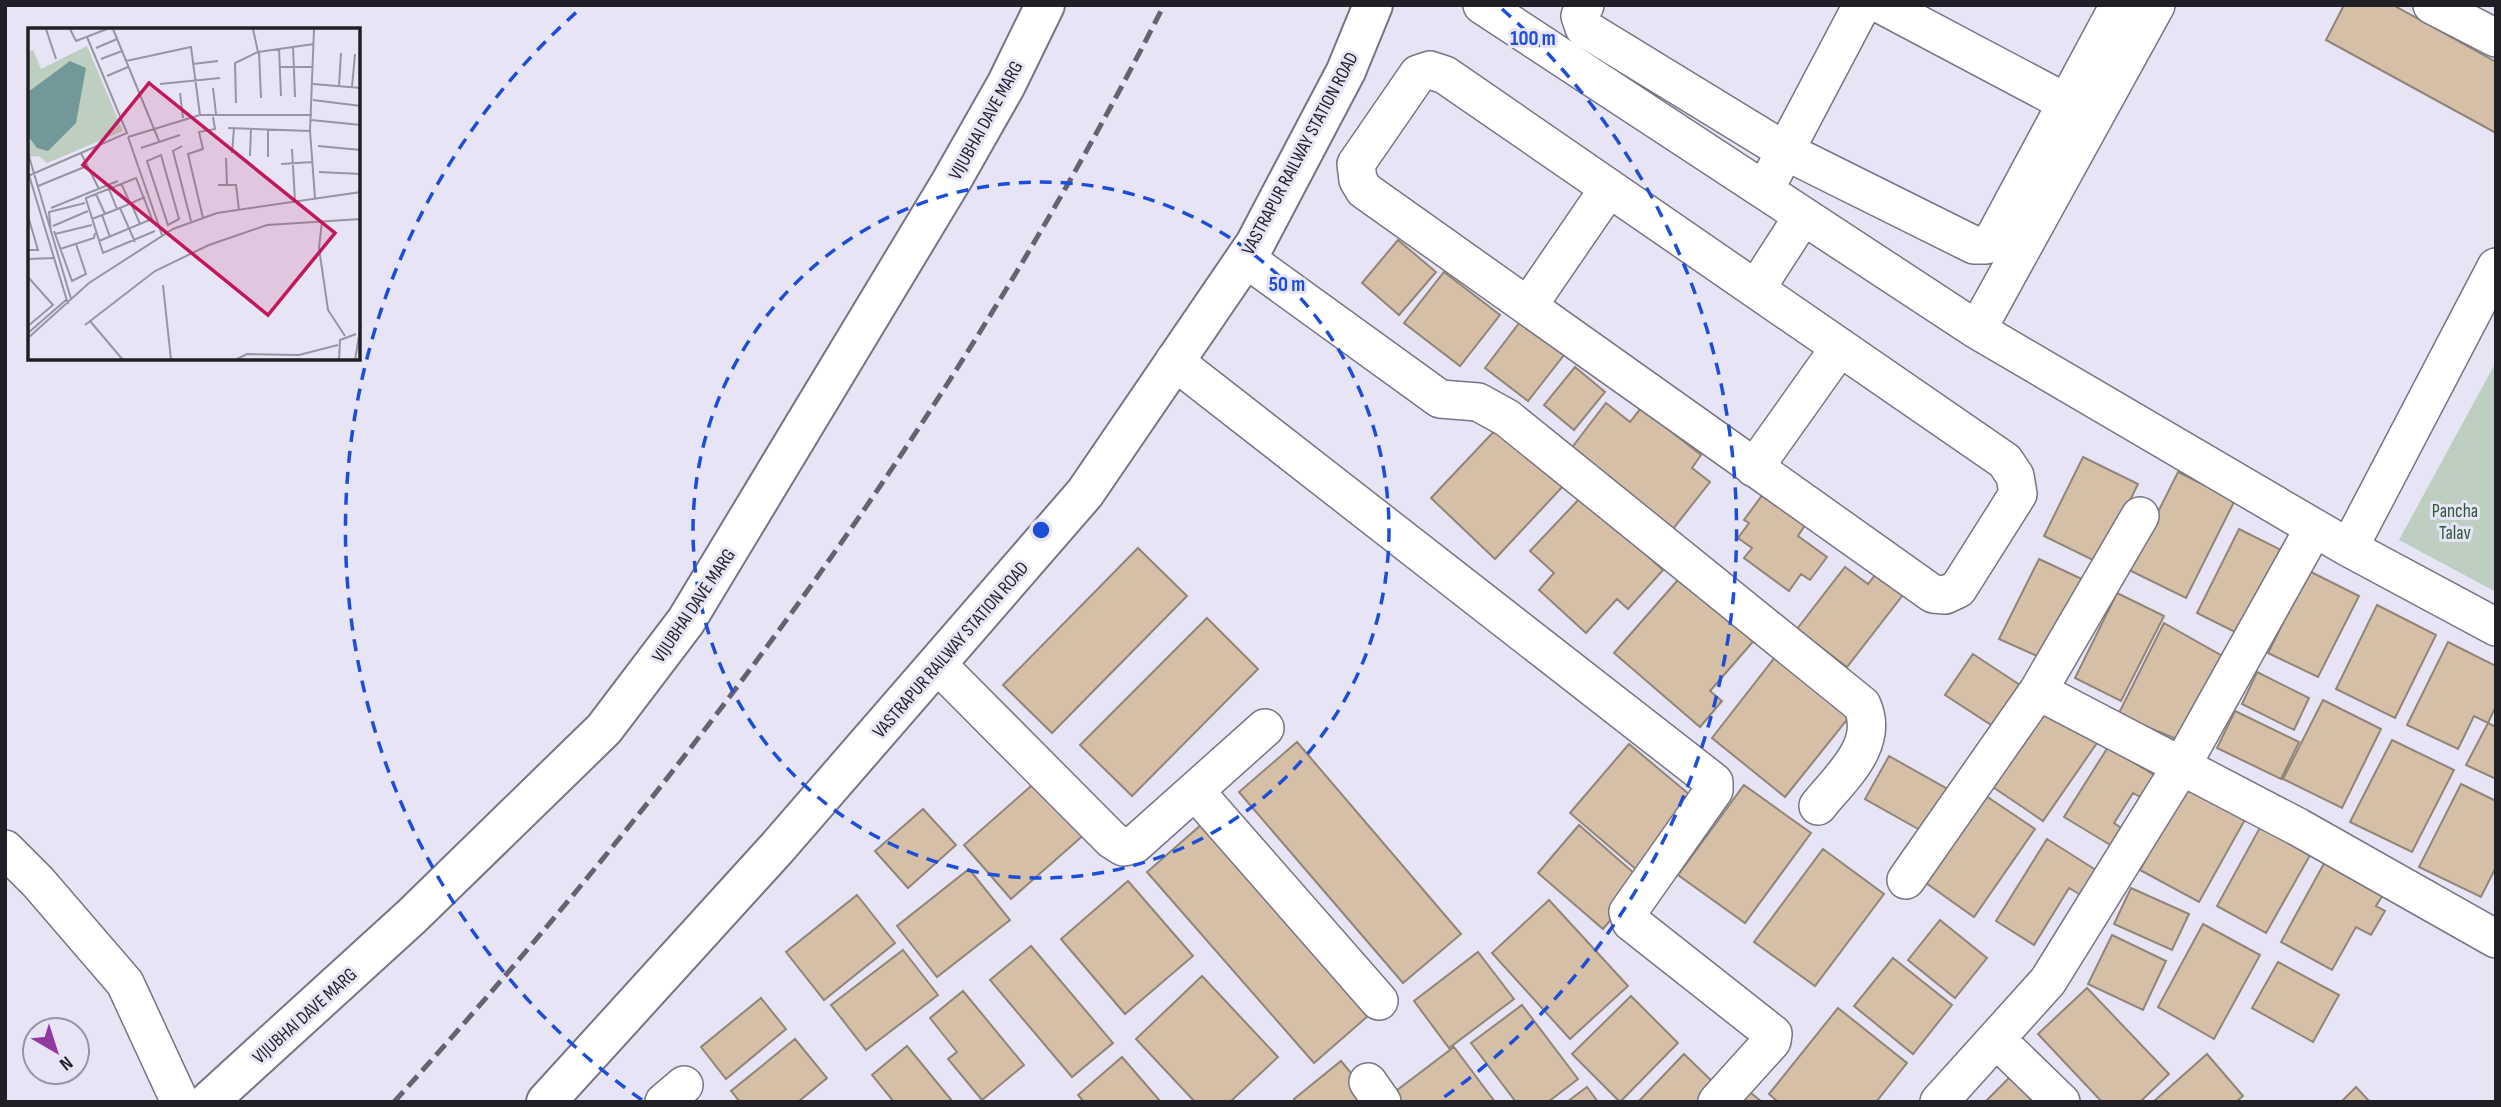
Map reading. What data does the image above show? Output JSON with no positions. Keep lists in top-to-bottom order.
{
  "streets": {
    "street": ["VIJUBHAI DAVE MARG", "VASTRAPUR RAILWAY STATION ROAD"]
  },
  "parks": ["Pancha Talav"],
  "north": "bottom right",
  "rings": ["100 m", "50 m"]
}
